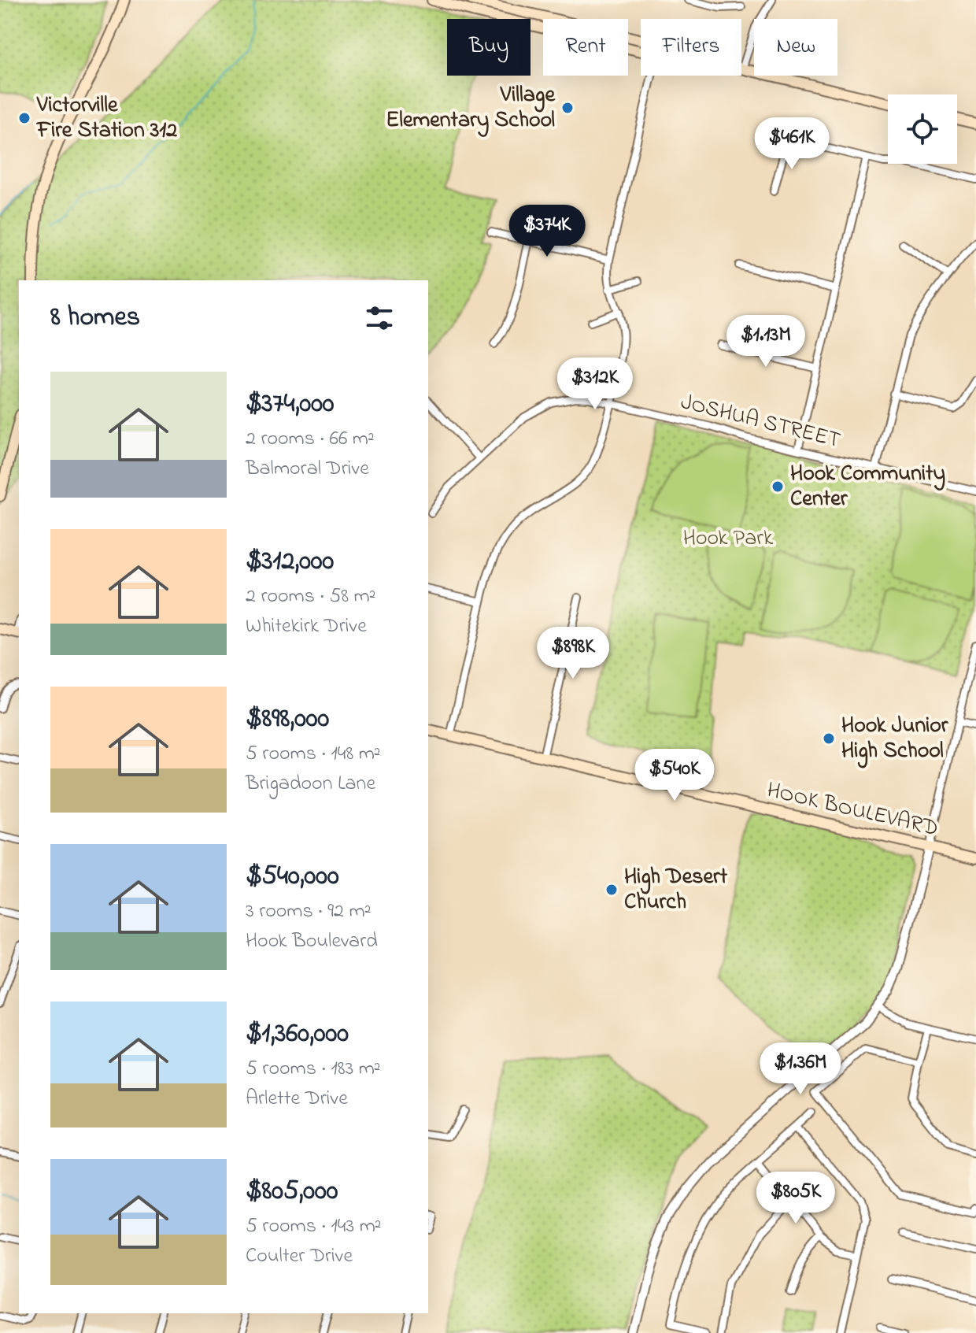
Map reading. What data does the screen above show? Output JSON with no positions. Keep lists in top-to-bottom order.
{
  "streets": {
    "main road": ["HOOK BOULEVARD"],
    "street": ["JOSHUA STREET"]
  },
  "parks": ["Hook Park"],
  "places": [
    "Village Elementary School",
    "Victorville Fire Station 312",
    "Hook Community Center",
    "Hook Junior High School",
    "High Desert Church"
  ],
  "page": {
    "chip": [
      "Buy",
      "Rent",
      "Filters",
      "New"
    ],
    "price": [
      "$461K",
      "$374K",
      "$1.13M",
      "$312K",
      "$898K",
      "$540K",
      "$1.36M",
      "$805K"
    ],
    "heading": "8 homes",
    "list": [
      {
        "name": "$374,000",
        "note": "2 rooms · 66 m² · Balmoral Drive"
      },
      {
        "name": "$312,000",
        "note": "2 rooms · 58 m² · Whitekirk Drive"
      },
      {
        "name": "$898,000",
        "note": "5 rooms · 148 m² · Brigadoon Lane"
      },
      {
        "name": "$540,000",
        "note": "3 rooms · 92 m² · Hook Boulevard"
      },
      {
        "name": "$1,360,000",
        "note": "5 rooms · 183 m² · Arlette Drive"
      },
      {
        "name": "$805,000",
        "note": "5 rooms · 143 m² · Coulter Drive"
      }
    ]
  }
}
